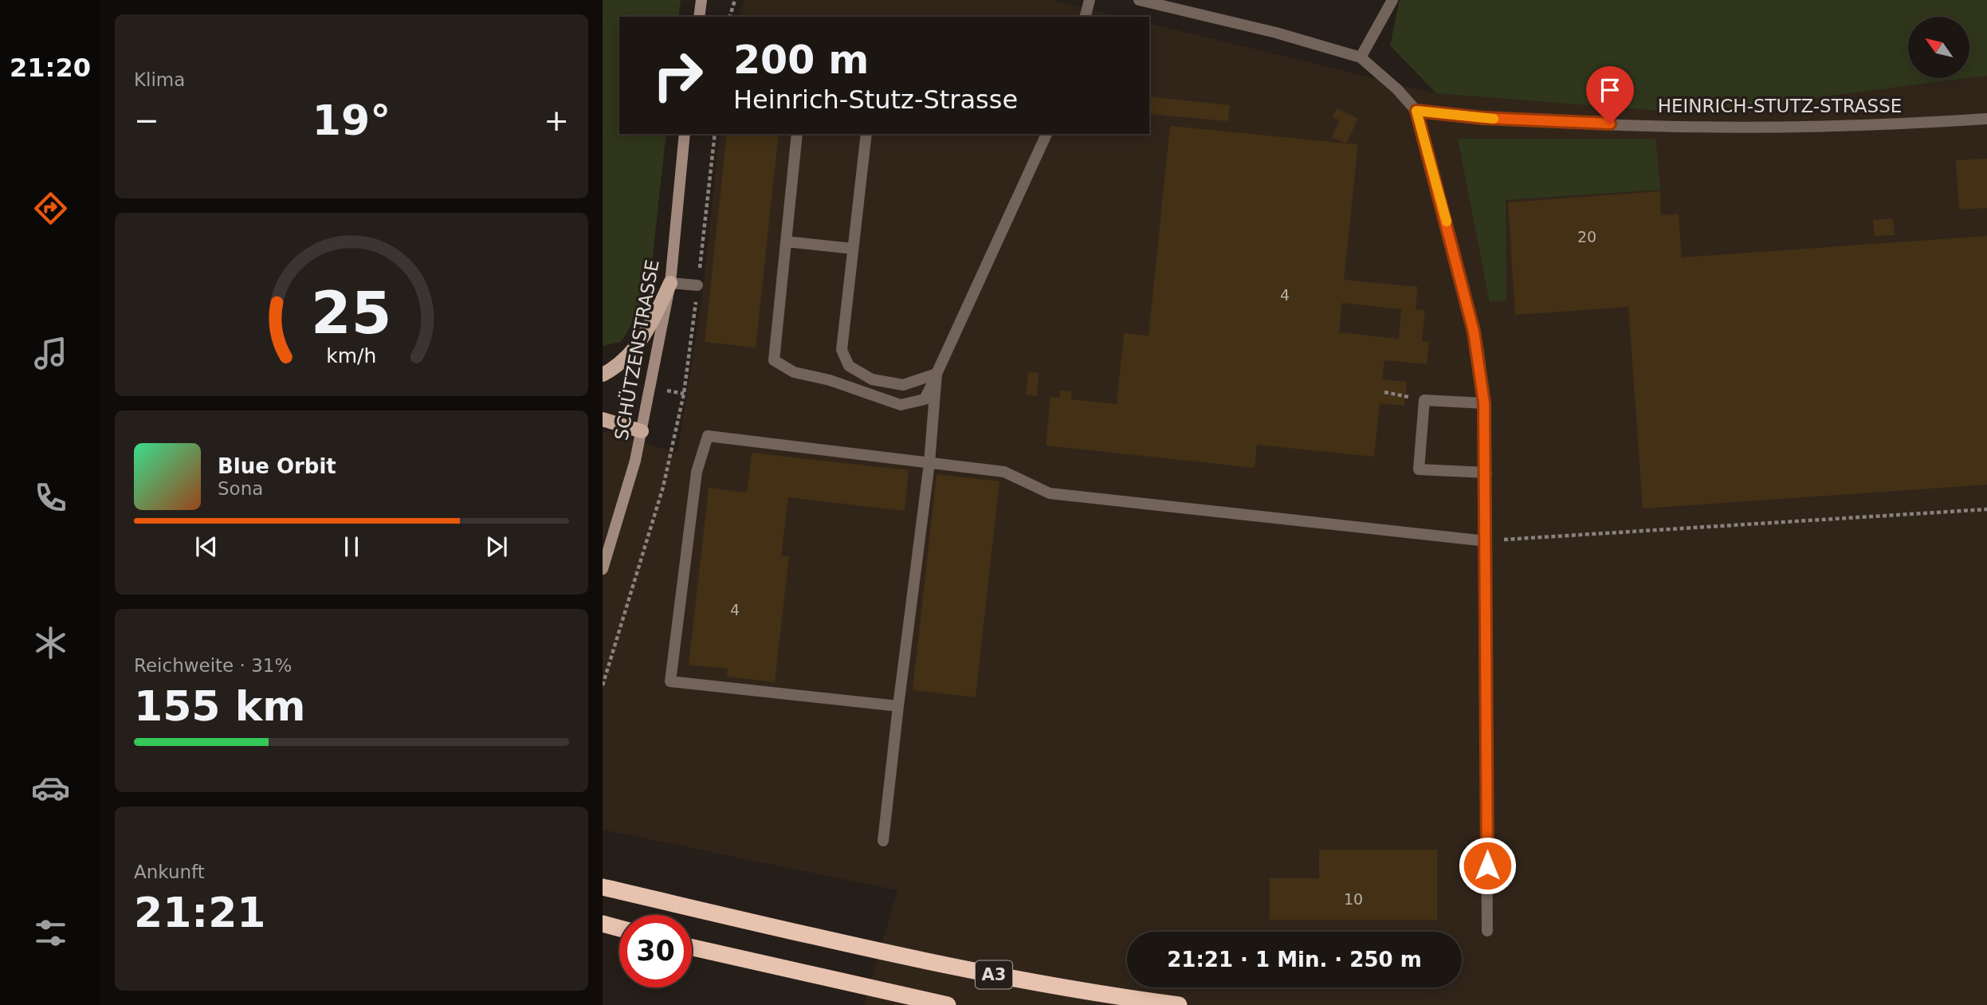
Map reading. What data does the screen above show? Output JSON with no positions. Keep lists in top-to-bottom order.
{
  "streets": {
    "highway": ["A3"],
    "main road": ["SCHÜTZENSTRASSE"],
    "street": ["HEINRICH-STUTZ-STRASSE"]
  },
  "house_numbers": [
    "20",
    "4",
    "4",
    "10"
  ],
  "north": "top left",
  "page": {
    "tabs": "21:20",
    "tile": [
      "Klima",
      ["Reichweite · 31%", "155 km"],
      ["Ankunft", "21:21"]
    ],
    "turn": ["200 m", "Heinrich-Stutz-Strasse"],
    "heat": ["−", "19°", "+"],
    "song": ["Blue Orbit", "Sona"],
    "limit": "30",
    "trip": "21:21 · 1 Min. · 250 m",
    "gauge": ["25", "km/h"]
  }
}
